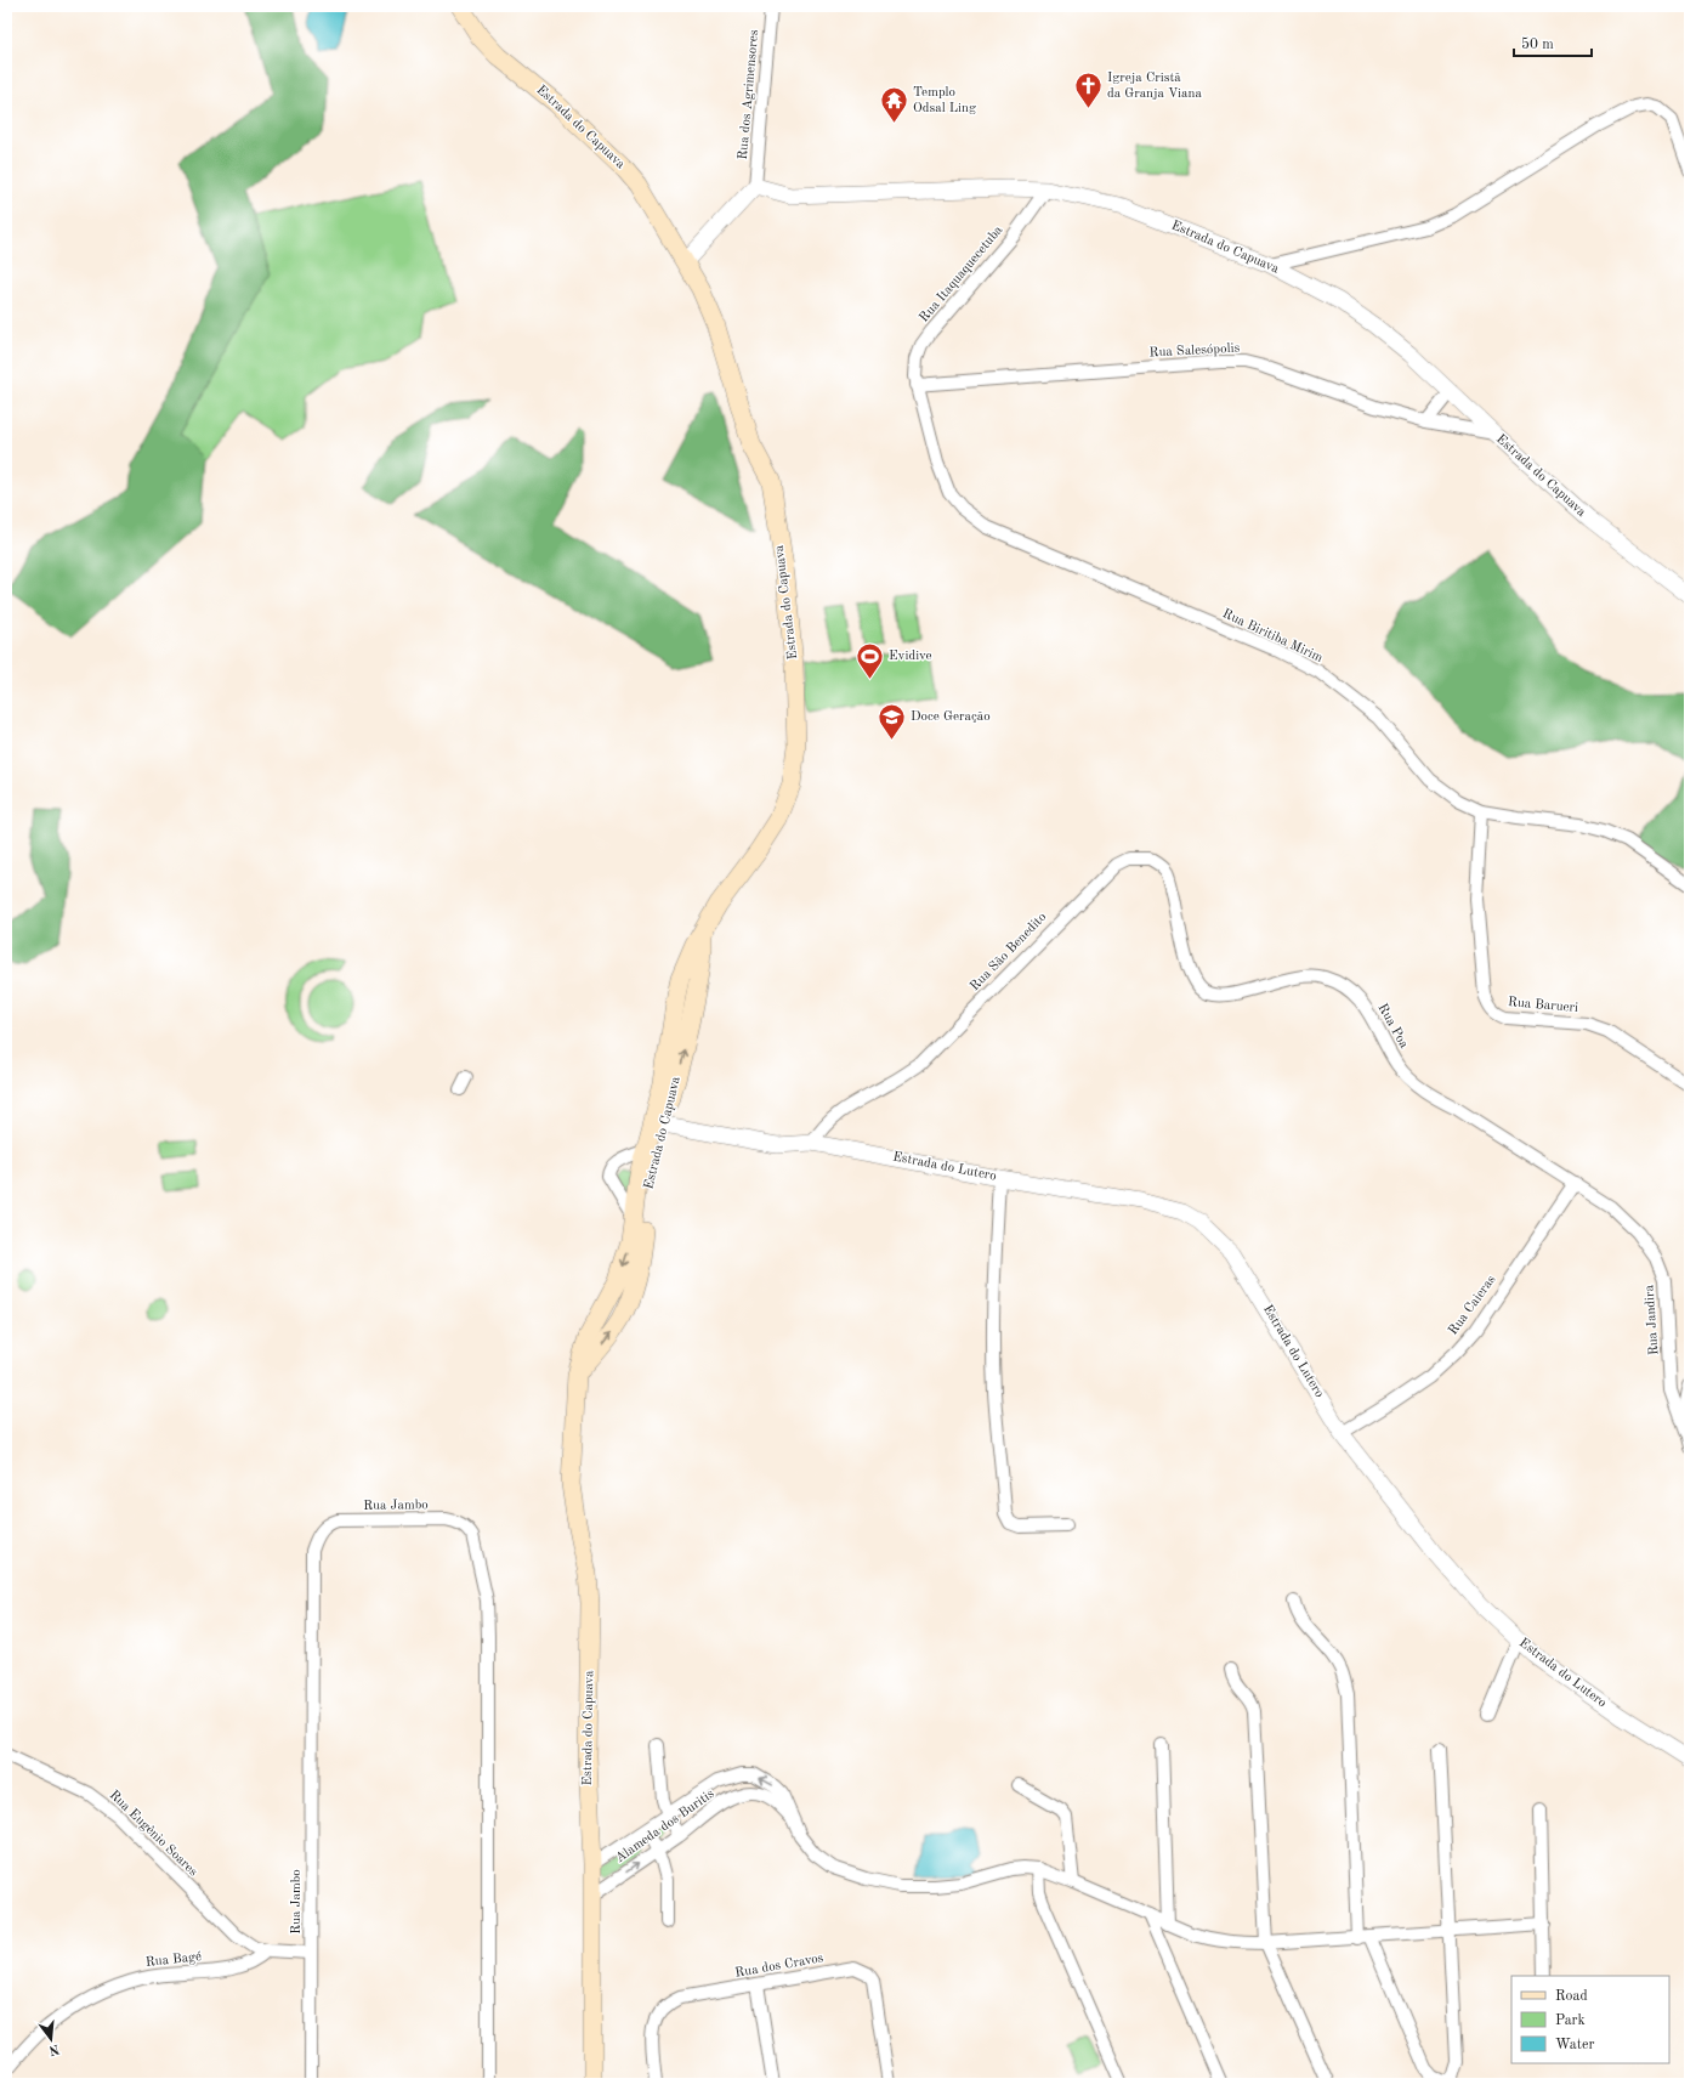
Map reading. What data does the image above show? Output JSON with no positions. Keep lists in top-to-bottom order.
{
  "streets": {
    "main road": ["Estrada do Capuava"],
    "street": [
      "Rua dos Agrimensores",
      "Rua Itaquaquecetuba",
      "Rua Salesópolis",
      "Rua Biritiba Mirim",
      "Rua São Benedito",
      "Rua Barueri",
      "Rua Poa",
      "Estrada do Lutero",
      "Rua Caieras",
      "Rua Jandira",
      "Rua Jambo",
      "Alameda dos Buritis",
      "Rua Eugênio Soares",
      "Rua Bagé",
      "Rua dos Cravos"
    ]
  },
  "crossings": [
    ["Rua dos Agrimensores", "Estrada do Capuava"],
    ["Estrada do Capuava", "Rua Itaquaquecetuba"],
    ["Estrada do Capuava", "Rua Salesópolis"],
    ["Estrada do Capuava", "Estrada do Lutero"],
    ["Estrada do Capuava", "Alameda dos Buritis"],
    ["Rua Itaquaquecetuba", "Rua Salesópolis"],
    ["Rua Itaquaquecetuba", "Rua Biritiba Mirim"],
    ["Rua Salesópolis", "Rua Biritiba Mirim"],
    ["Rua Biritiba Mirim", "Rua Barueri"],
    ["Rua São Benedito", "Rua Poa"],
    ["Rua São Benedito", "Estrada do Lutero"],
    ["Rua Poa", "Rua Caieras"],
    ["Rua Poa", "Rua Jandira"],
    ["Estrada do Lutero", "Rua Caieras"],
    ["Rua Caieras", "Rua Jandira"],
    ["Rua Eugênio Soares", "Rua Bagé"]
  ],
  "places": {
    "church": ["Igreja Cristã da Granja Viana"],
    "temple": ["Templo Odsal Ling"],
    "sports": ["Evidive"],
    "school or university": ["Doce Geração"]
  },
  "legend": ["Road", "Park", "Water"],
  "scale_bar": "50 m",
  "north": "bottom"
}
